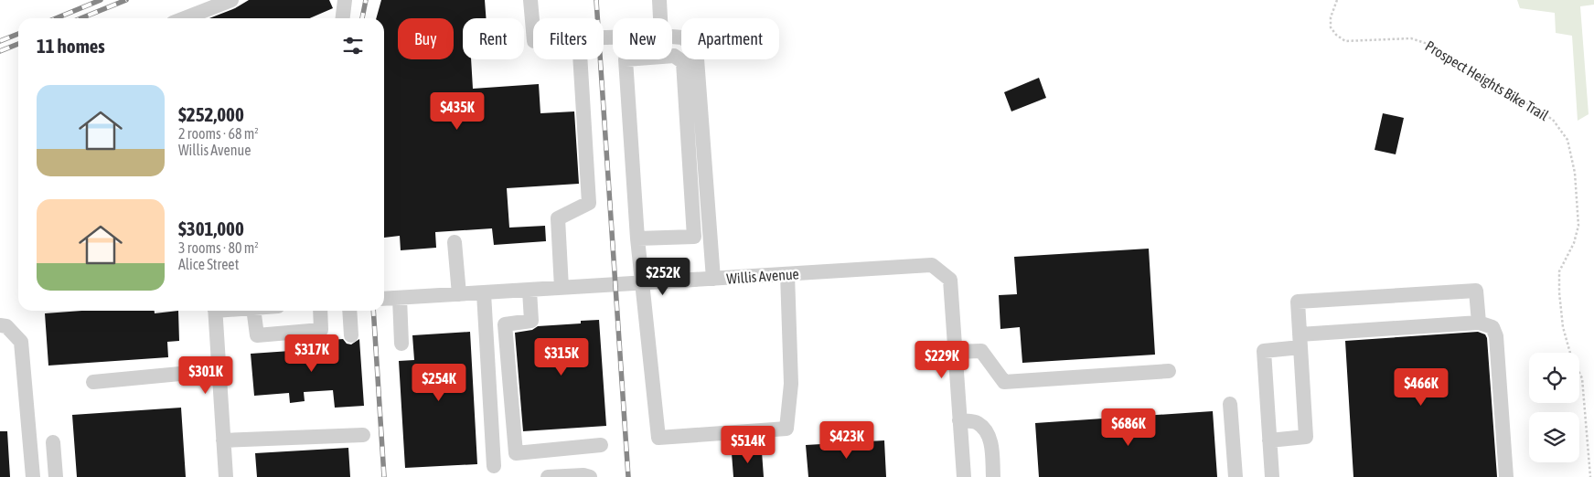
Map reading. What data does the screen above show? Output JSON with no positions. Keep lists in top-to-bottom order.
{
  "streets": {
    "street": ["Willis Avenue"],
    "path": ["Prospect Heights Bike Trail"]
  },
  "page": {
    "chip": [
      "Buy",
      "Rent",
      "Filters",
      "New",
      "Apartment"
    ],
    "heading": "11 homes",
    "list": [
      {
        "name": "$252,000",
        "note": "2 rooms · 68 m² · Willis Avenue"
      },
      {
        "name": "$301,000",
        "note": "3 rooms · 80 m² · Alice Street"
      }
    ],
    "price": [
      "$435K",
      "$252K",
      "$317K",
      "$315K",
      "$229K",
      "$301K",
      "$254K",
      "$466K",
      "$686K",
      "$423K",
      "$514K"
    ]
  }
}
